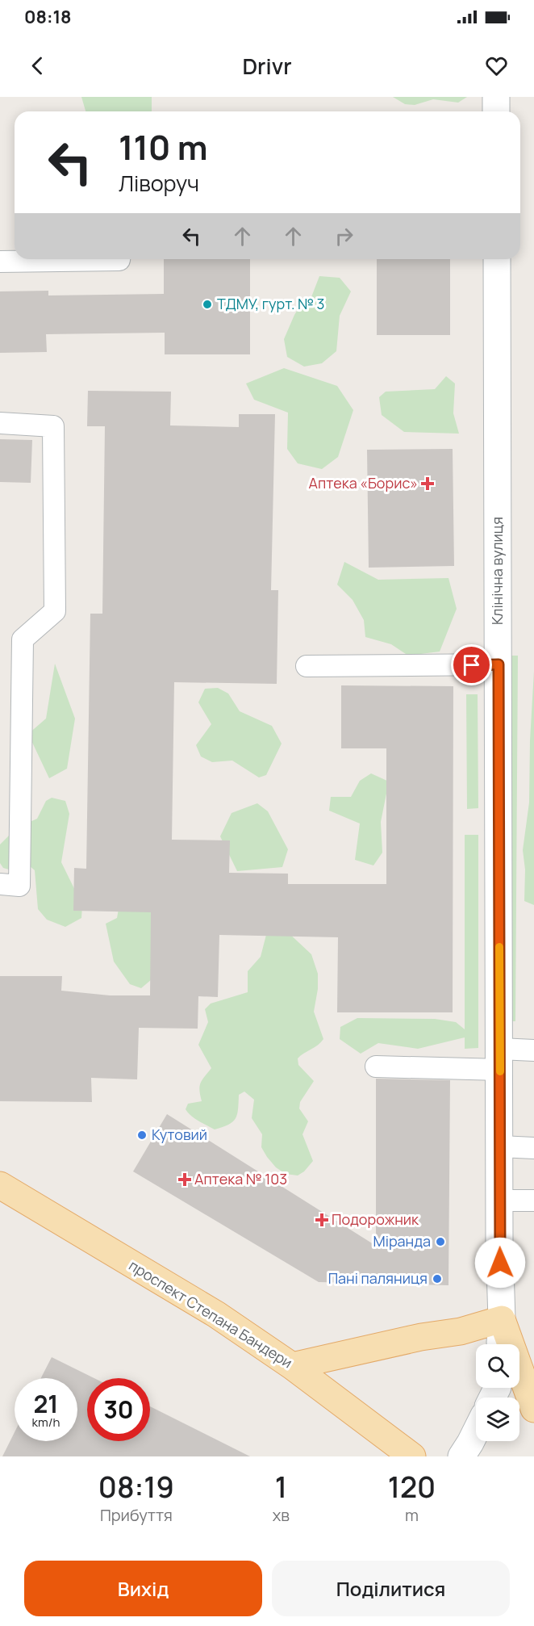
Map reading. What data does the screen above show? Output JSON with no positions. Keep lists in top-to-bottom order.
{
  "streets": {
    "main road": ["проспект Степана Бандери"],
    "street": ["Клінічна вулиця"]
  },
  "places": {
    "other": [
      "ТДМУ, гурт. № 3",
      "Кутовий",
      "Міранда",
      "Пані паляниця"
    ],
    "health": ["Аптека «Борис»", "Аптека № 103", "Подорожник"]
  },
  "page": {
    "status": "08:18",
    "header": "Drivr",
    "turn": ["110 m", "Ліворуч"],
    "speed": "21 km/h",
    "limit": "30",
    "eta": [
      "08:19",
      "Прибуття",
      "1",
      "хв",
      "120",
      "m"
    ],
    "buttons": ["Вихід", "Поділитися"]
  }
}
